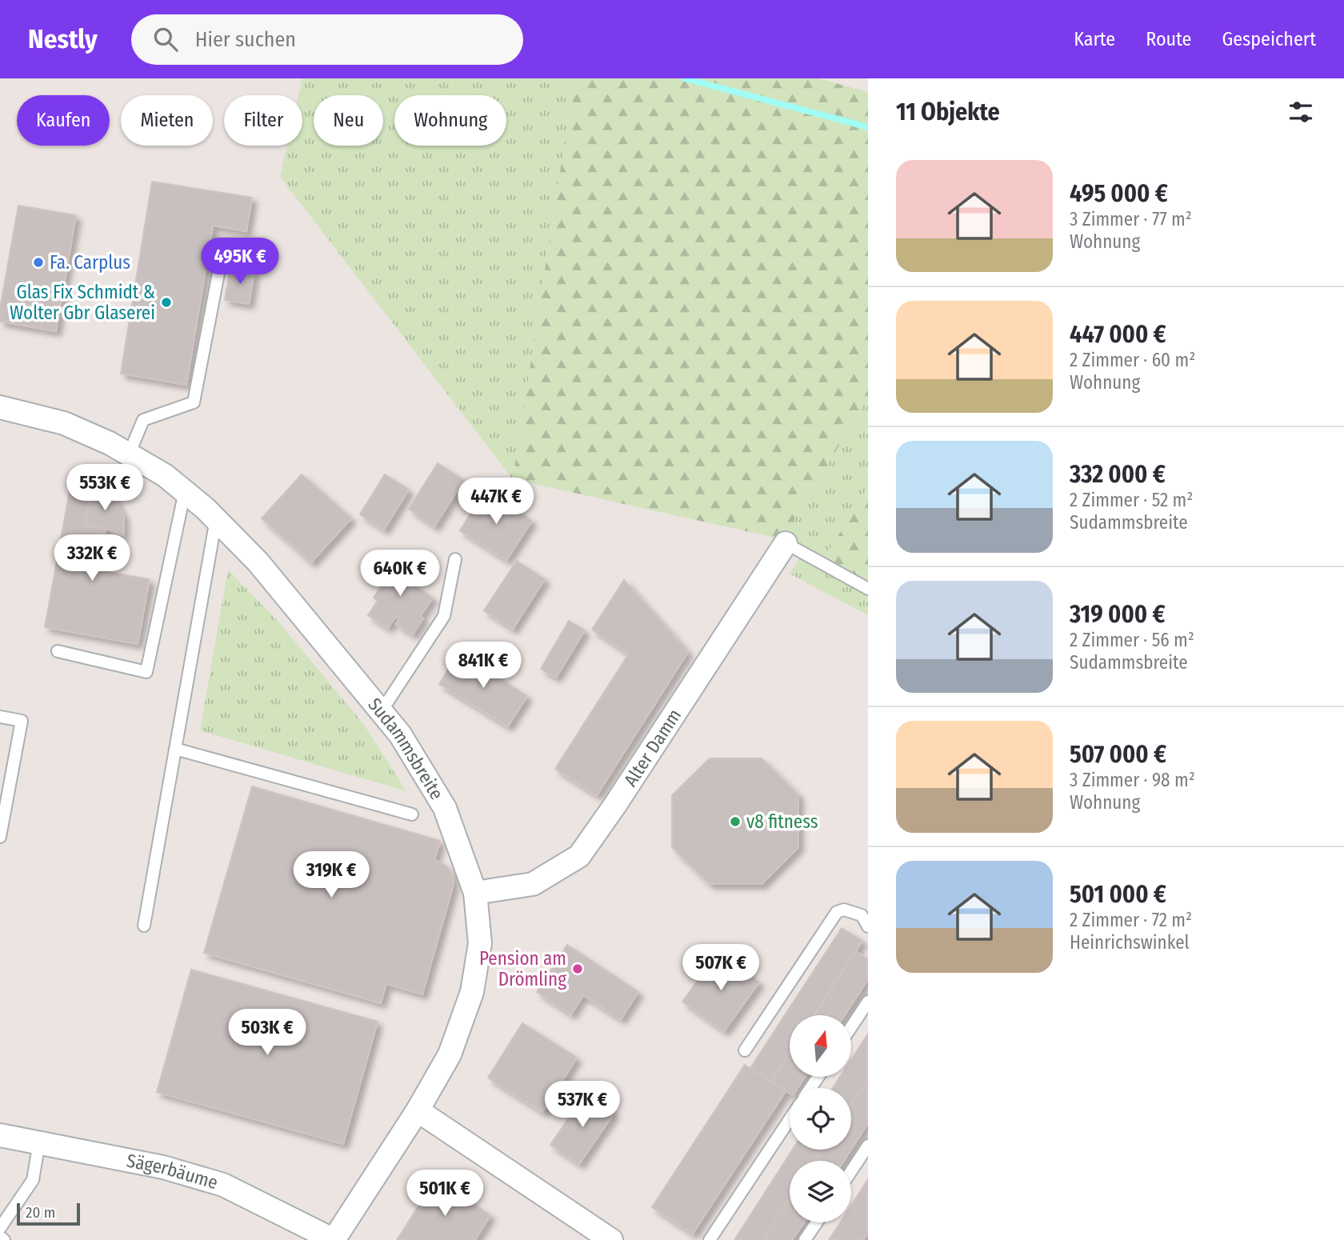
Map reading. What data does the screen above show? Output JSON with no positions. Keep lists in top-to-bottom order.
{
  "streets": {
    "street": ["Alter Damm", "Sudammsbreite", "Sägerbäume"]
  },
  "crossings": [
    ["Alter Damm", "Sudammsbreite"],
    ["Sudammsbreite", "Sägerbäume"]
  ],
  "places": [
    "Fa. Carplus",
    "Glas Fix Schmidt & Wolter Gbr Glaserei",
    "v8 fitness",
    "Pension am Drömling"
  ],
  "scale_bar": "20 m",
  "north": "top",
  "page": {
    "header": "Nestly",
    "search": "Hier suchen",
    "nav": ["Karte", "Route", "Gespeichert"],
    "heading": "11 Objekte",
    "chip": [
      "Kaufen",
      "Mieten",
      "Filter",
      "Neu",
      "Wohnung"
    ],
    "list": [
      {
        "name": "495 000 €",
        "note": "3 Zimmer · 77 m² · Wohnung"
      },
      {
        "name": "447 000 €",
        "note": "2 Zimmer · 60 m² · Wohnung"
      },
      {
        "name": "332 000 €",
        "note": "2 Zimmer · 52 m² · Sudammsbreite"
      },
      {
        "name": "319 000 €",
        "note": "2 Zimmer · 56 m² · Sudammsbreite"
      },
      {
        "name": "507 000 €",
        "note": "3 Zimmer · 98 m² · Wohnung"
      },
      {
        "name": "501 000 €",
        "note": "2 Zimmer · 72 m² · Heinrichswinkel"
      }
    ],
    "price": [
      "495K €",
      "553K €",
      "447K €",
      "332K €",
      "640K €",
      "841K €",
      "319K €",
      "507K €",
      "503K €",
      "537K €",
      "501K €"
    ],
    "scale": "20 m"
  }
}
